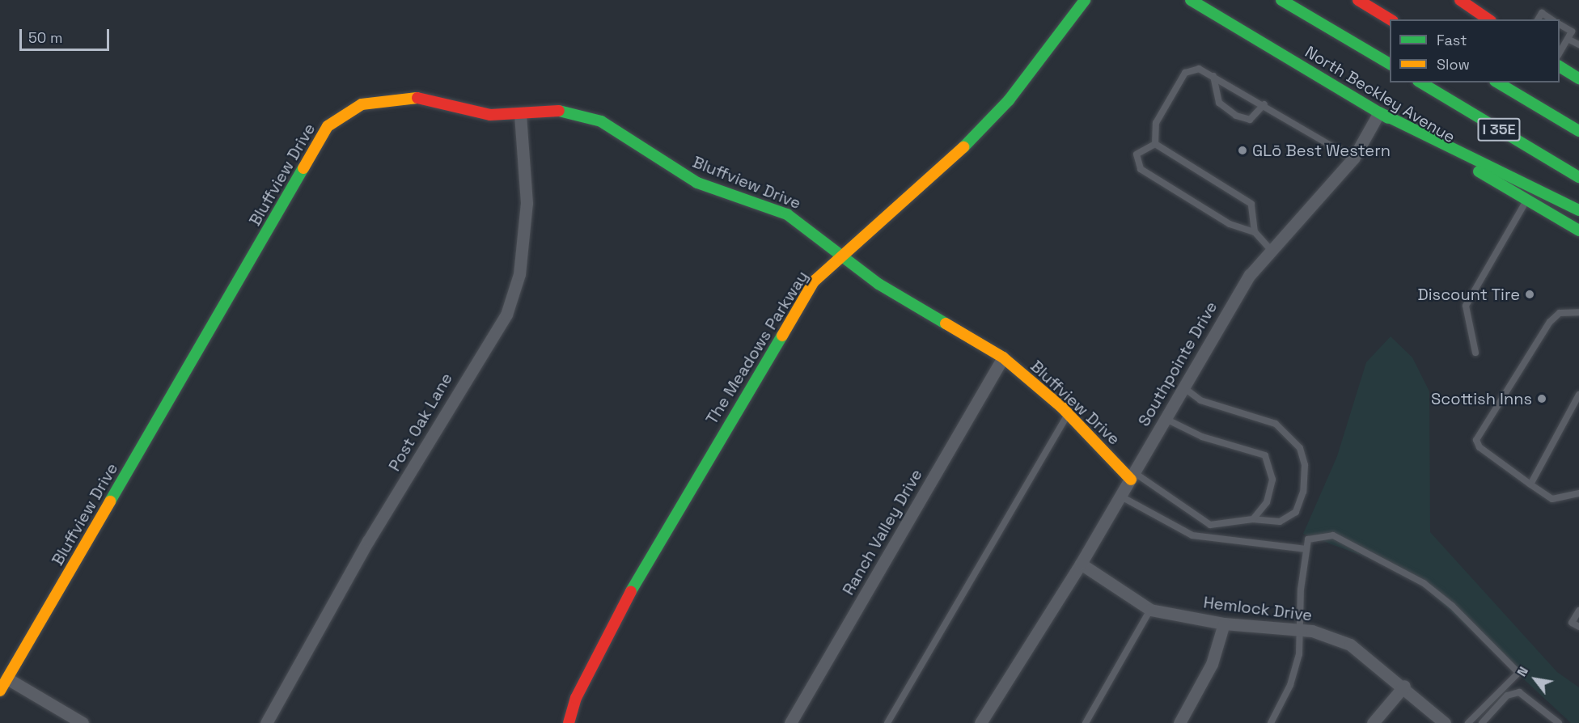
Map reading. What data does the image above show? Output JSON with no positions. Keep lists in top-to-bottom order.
{
  "streets": {
    "main road": [
      "North Beckley Avenue",
      "I 35E",
      "Bluffview Drive",
      "The Meadows Parkway"
    ],
    "street": [
      "Southpointe Drive",
      "Post Oak Lane",
      "Ranch Valley Drive",
      "Hemlock Drive"
    ]
  },
  "crossings": [
    ["North Beckley Avenue", "Southpointe Drive"],
    ["Bluffview Drive", "The Meadows Parkway"],
    ["Bluffview Drive", "Southpointe Drive"],
    ["Bluffview Drive", "Post Oak Lane"],
    ["Bluffview Drive", "Ranch Valley Drive"],
    ["Southpointe Drive", "Hemlock Drive"]
  ],
  "places": ["GLō Best Western", "Discount Tire", "Scottish Inns"],
  "legend": ["Fast", "Slow"],
  "scale_bar": "50 m",
  "north": "top left"
}
